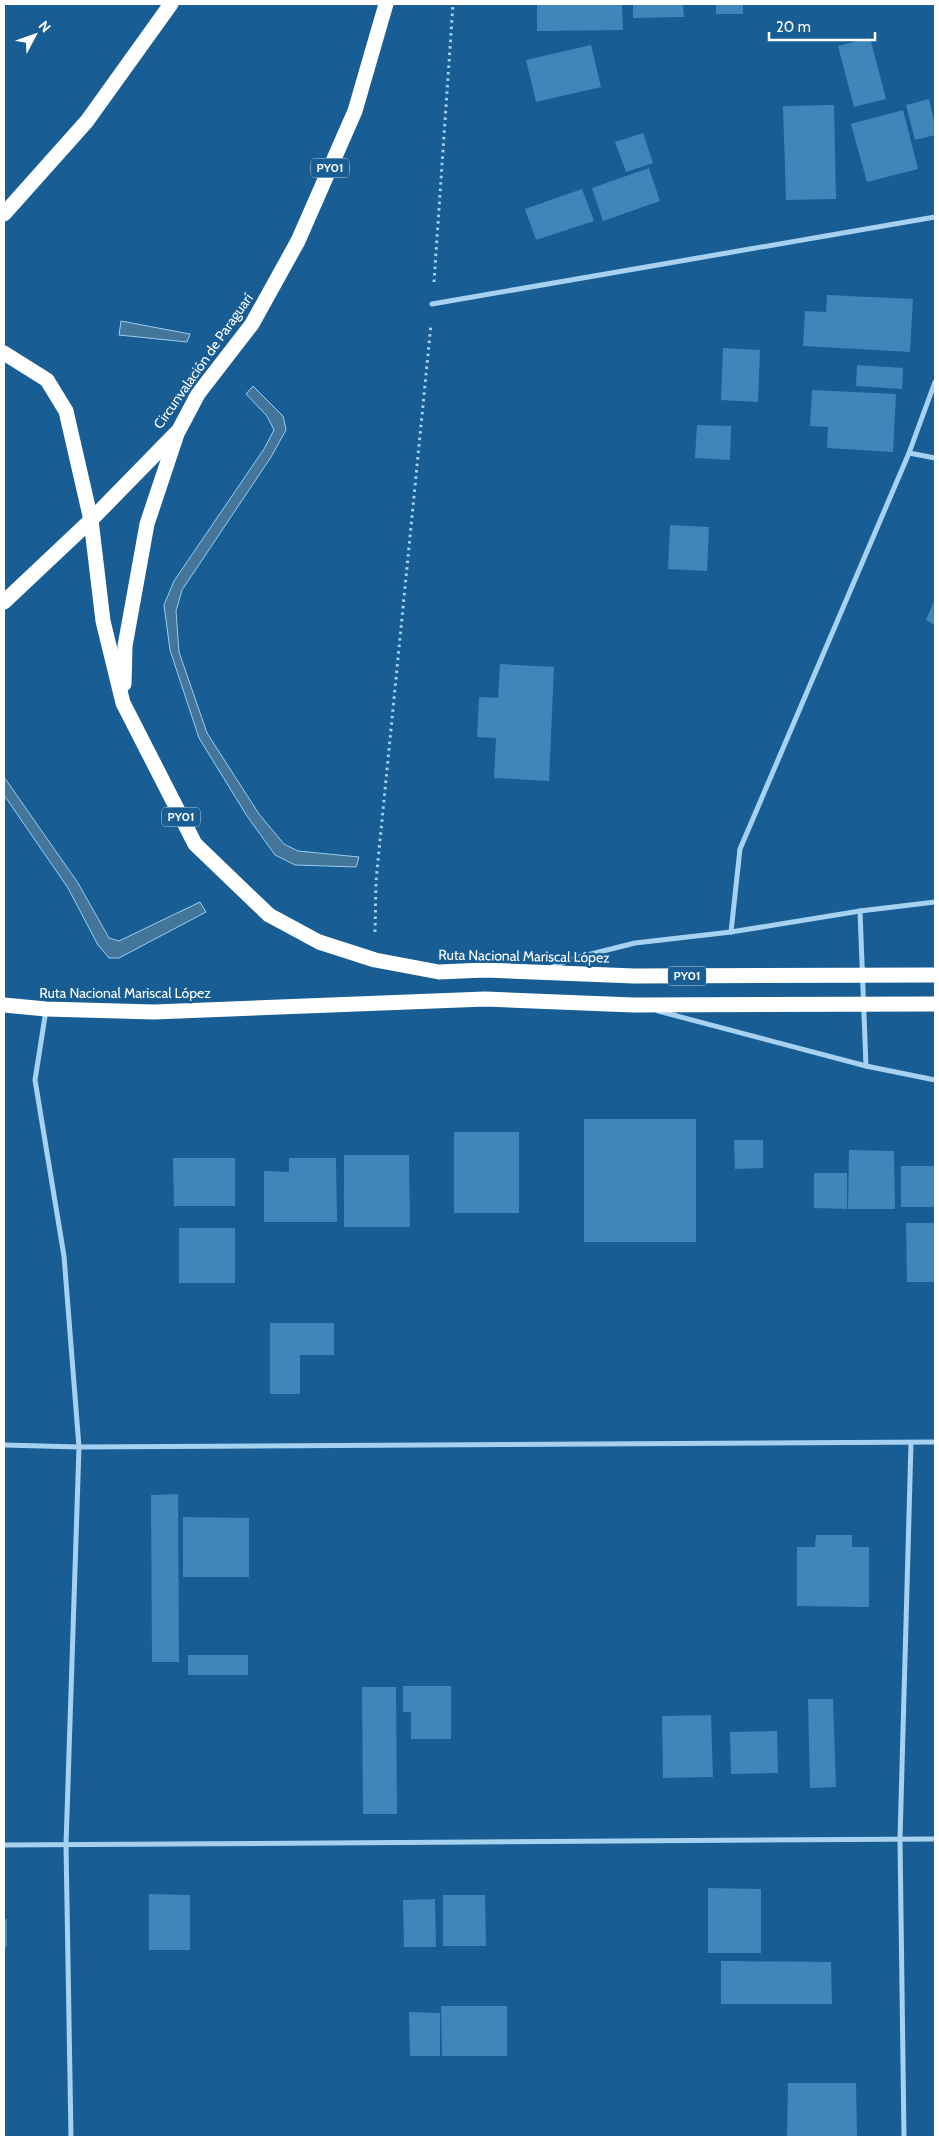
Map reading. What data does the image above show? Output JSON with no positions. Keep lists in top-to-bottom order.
{
  "streets": {
    "highway": ["PY01", "Circunvalación de Paraguarí", "Ruta Nacional Mariscal López"]
  },
  "crossings": [
    ["Circunvalación de Paraguarí", "Ruta Nacional Mariscal López"]
  ],
  "scale_bar": "20 m",
  "north": "top right"
}
